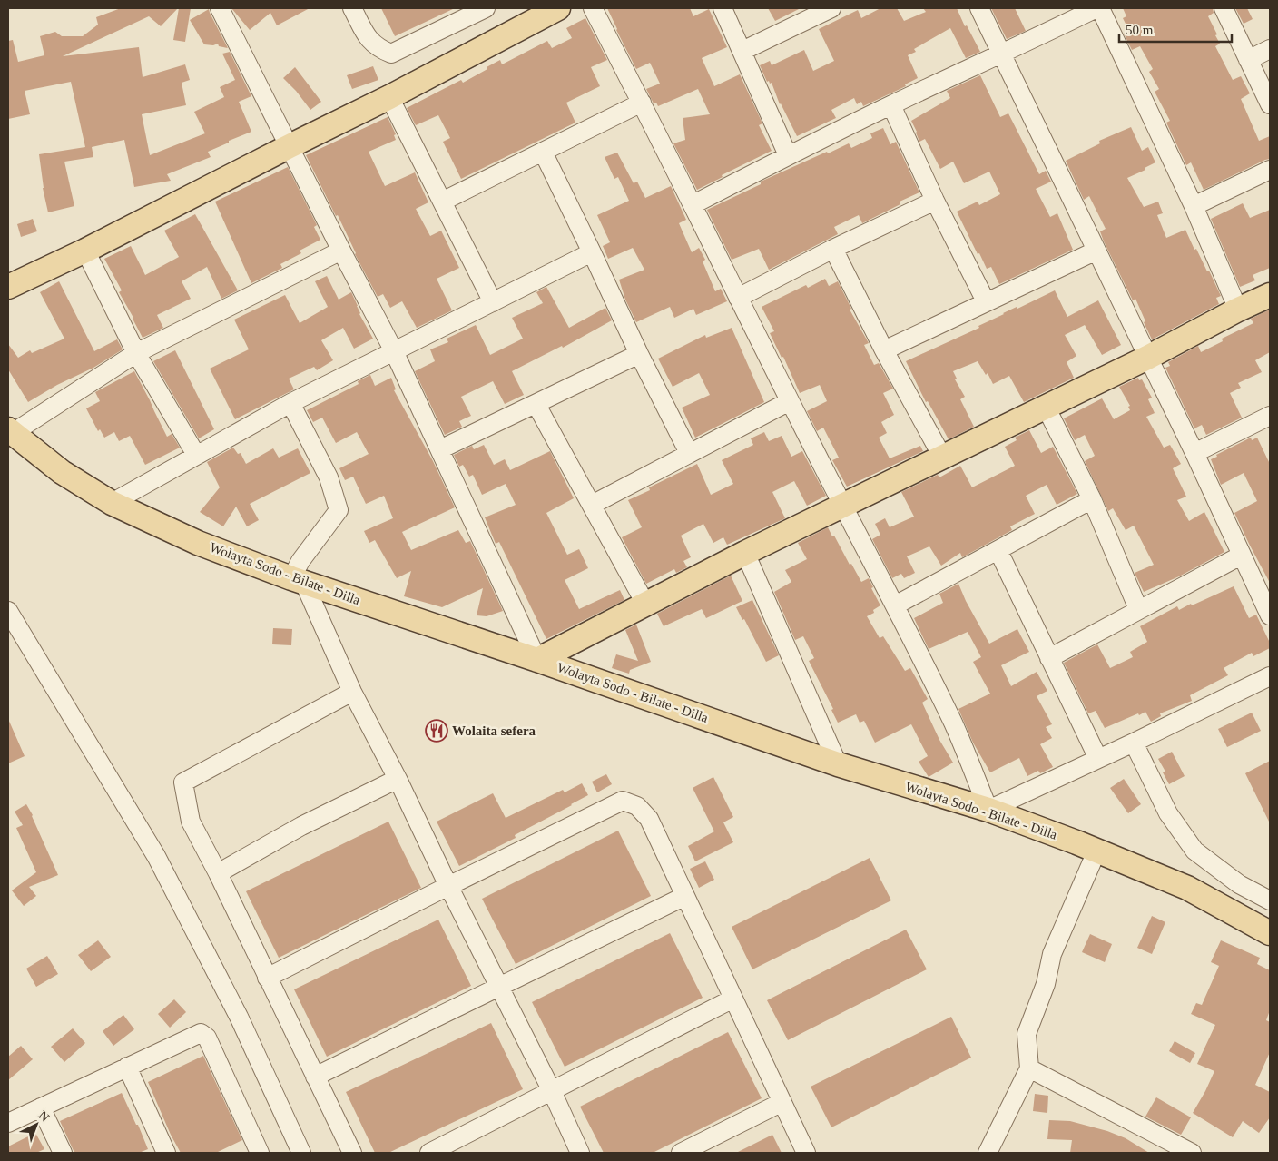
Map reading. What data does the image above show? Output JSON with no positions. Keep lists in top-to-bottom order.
{
  "streets": {
    "main road": ["Wolayta Sodo - Bilate - Dilla"]
  },
  "places": {
    "restaurant": ["Wolaita sefera"]
  },
  "scale_bar": "50 m",
  "north": "top right"
}
